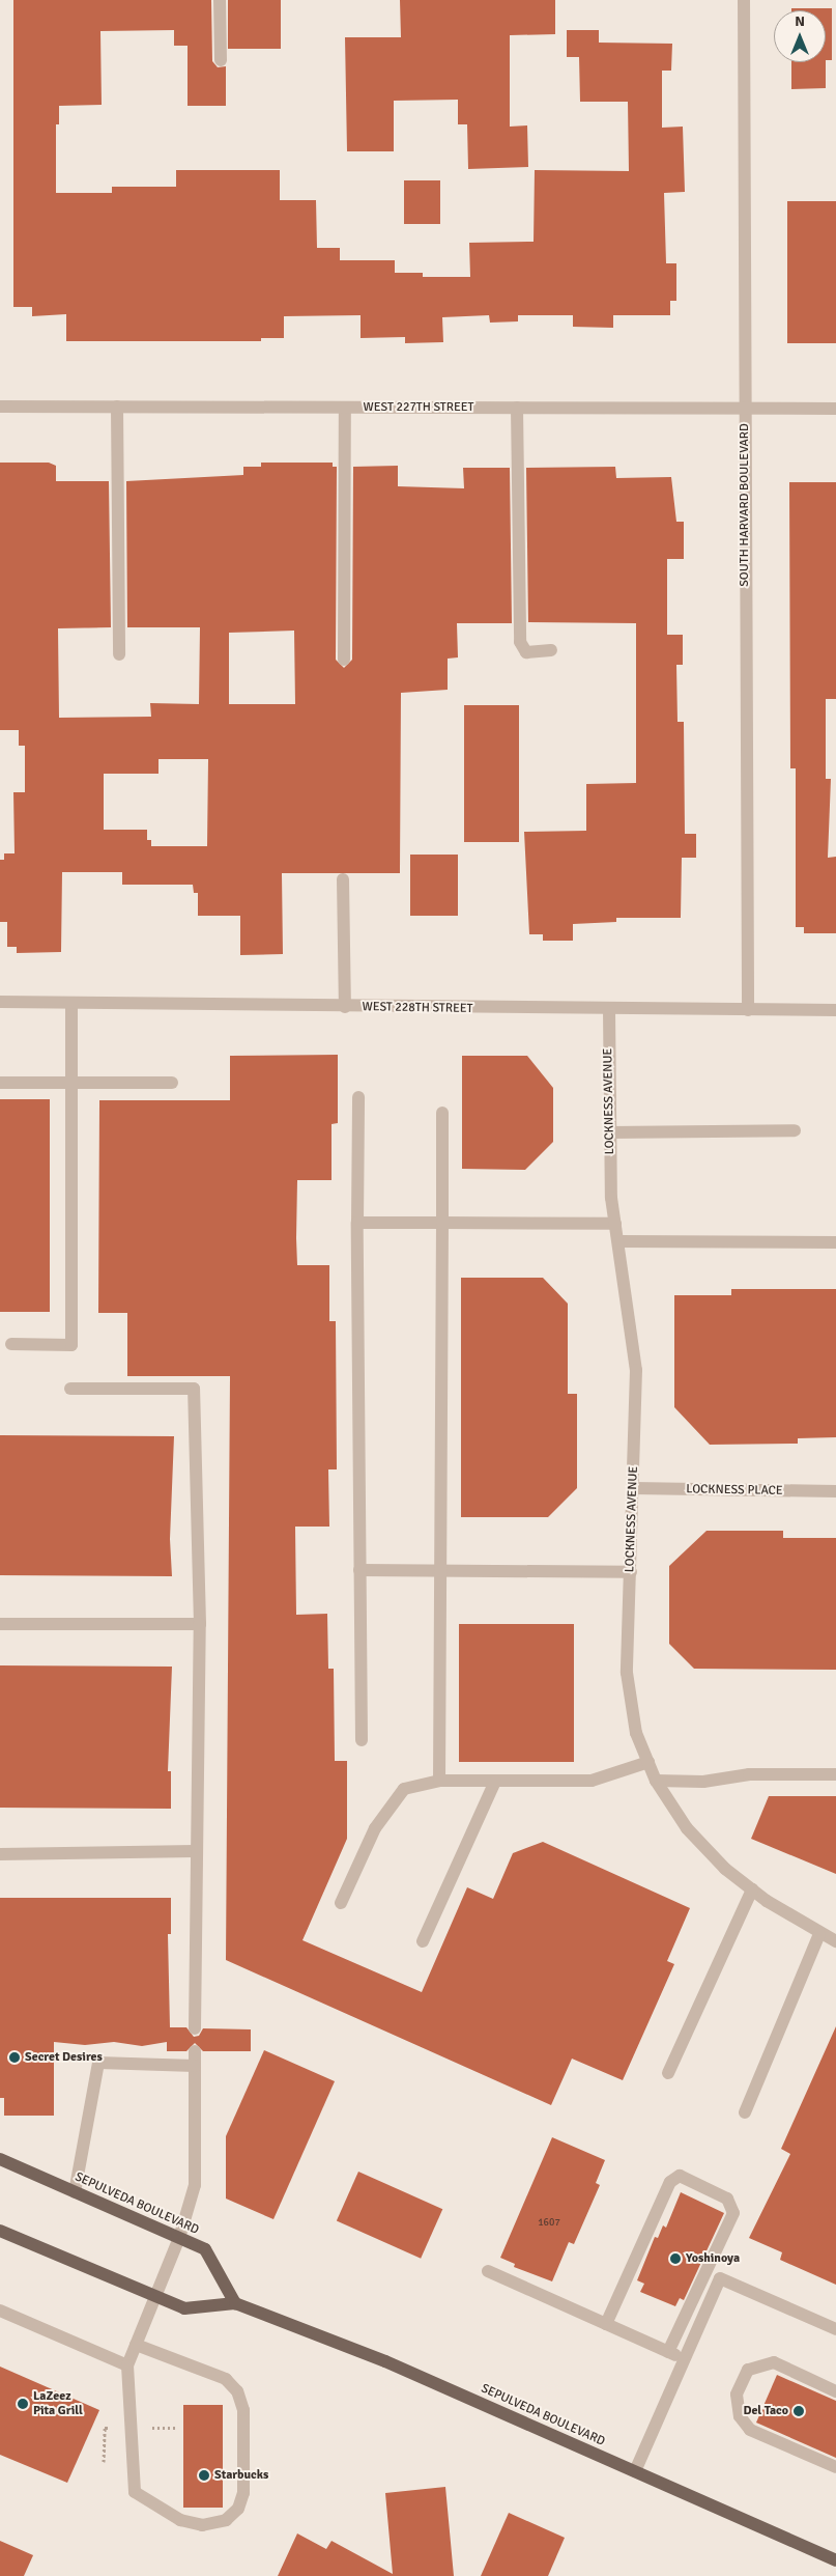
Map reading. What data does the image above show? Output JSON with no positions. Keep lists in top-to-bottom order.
{
  "streets": {
    "main road": ["SEPULVEDA BOULEVARD"],
    "street": [
      "WEST 227TH STREET",
      "SOUTH HARVARD BOULEVARD",
      "WEST 228TH STREET",
      "LOCKNESS AVENUE",
      "LOCKNESS PLACE"
    ]
  },
  "crossings": [
    ["WEST 227TH STREET", "SOUTH HARVARD BOULEVARD"],
    ["SOUTH HARVARD BOULEVARD", "WEST 228TH STREET"],
    ["WEST 228TH STREET", "LOCKNESS AVENUE"],
    ["LOCKNESS AVENUE", "LOCKNESS PLACE"]
  ],
  "places": [
    "Secret Desires",
    "Yoshinoya",
    "LaZeez Pita Grill",
    "Del Taco",
    "Starbucks"
  ],
  "house_numbers": ["1607"],
  "north": "top"
}
